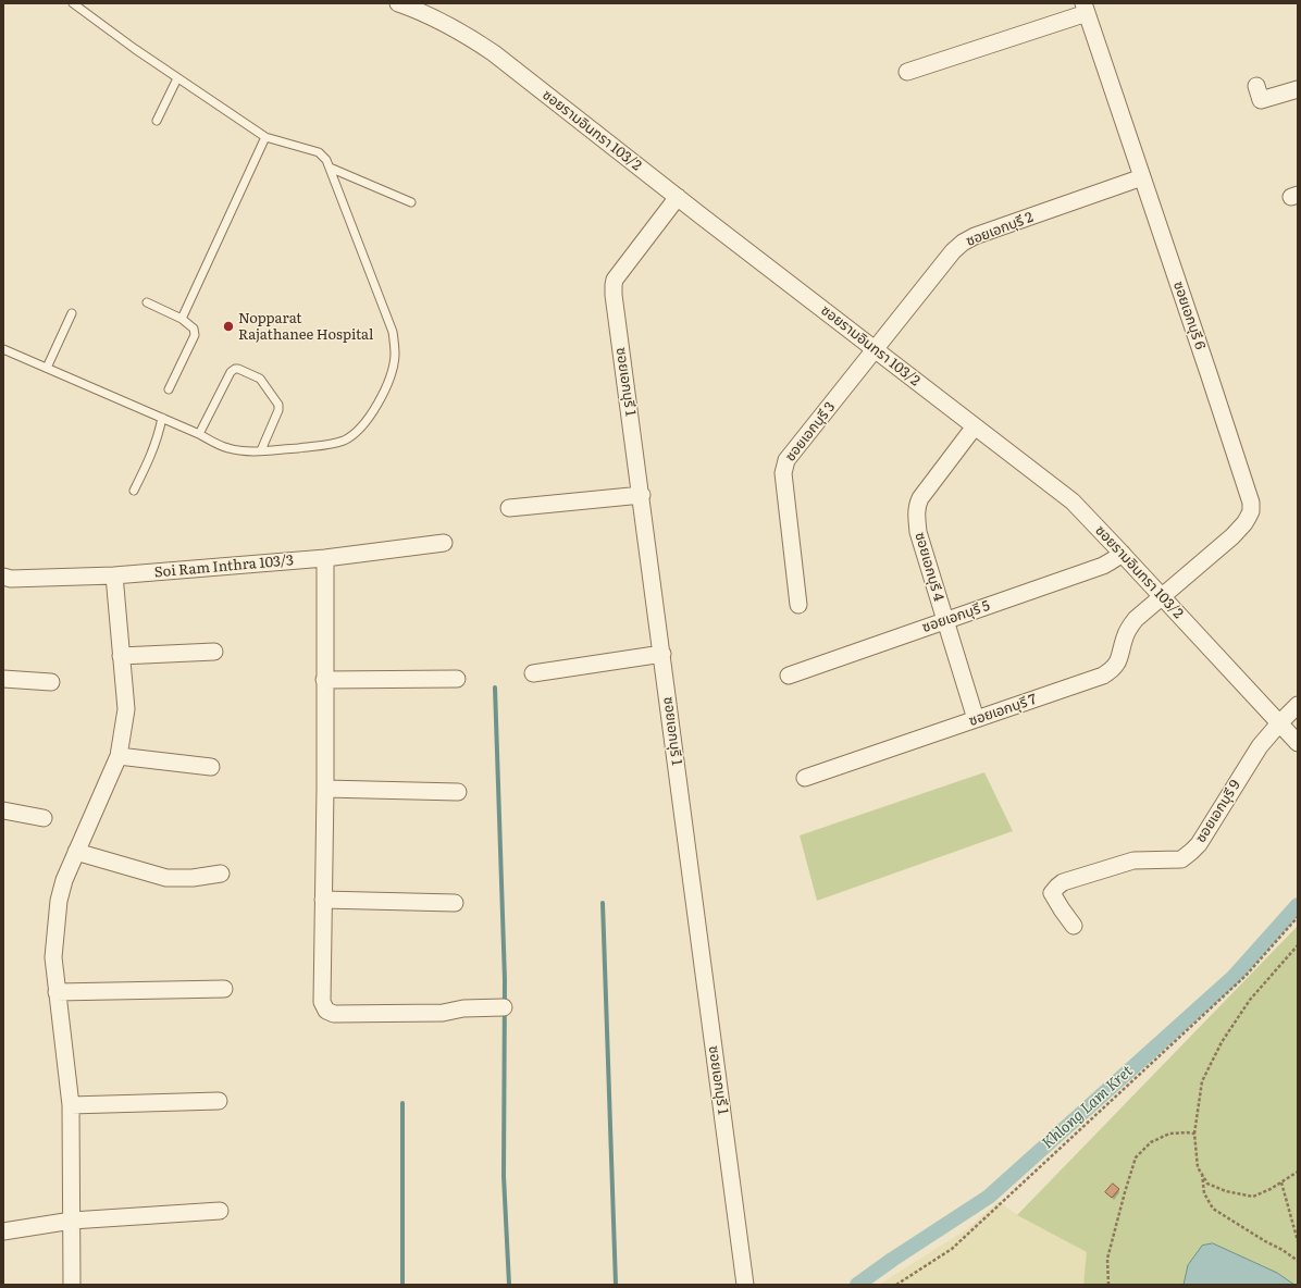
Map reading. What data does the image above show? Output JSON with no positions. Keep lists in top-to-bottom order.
{
  "streets": {
    "street": [
      "ซอยรามอินทรา 103/2",
      "ซอยเอกบุรี 2",
      "ซอยเอกบุรี 6",
      "ซอยเอกบุรี 1",
      "ซอยเอกบุรี 3",
      "Soi Ram Inthra 103/3",
      "ซอยเอกบุรี 4",
      "ซอยเอกบุรี 5",
      "ซอยเอกบุรี 7",
      "ซอยเอกบุรี 9"
    ]
  },
  "crossings": [
    ["ซอยรามอินทรา 103/2", "ซอยเอกบุรี 2"],
    ["ซอยรามอินทรา 103/2", "ซอยเอกบุรี 6"],
    ["ซอยรามอินทรา 103/2", "ซอยเอกบุรี 1"],
    ["ซอยรามอินทรา 103/2", "ซอยเอกบุรี 3"],
    ["ซอยรามอินทรา 103/2", "ซอยเอกบุรี 4"],
    ["ซอยรามอินทรา 103/2", "ซอยเอกบุรี 5"],
    ["ซอยรามอินทรา 103/2", "ซอยเอกบุรี 7"],
    ["ซอยรามอินทรา 103/2", "ซอยเอกบุรี 9"],
    ["ซอยเอกบุรี 2", "ซอยเอกบุรี 6"],
    ["ซอยเอกบุรี 2", "ซอยเอกบุรี 3"],
    ["ซอยเอกบุรี 6", "ซอยเอกบุรี 7"],
    ["ซอยเอกบุรี 4", "ซอยเอกบุรี 5"],
    ["ซอยเอกบุรี 4", "ซอยเอกบุรี 7"]
  ],
  "water": ["Khlong Lam Kret"],
  "places": ["Nopparat Rajathanee Hospital"]
}
